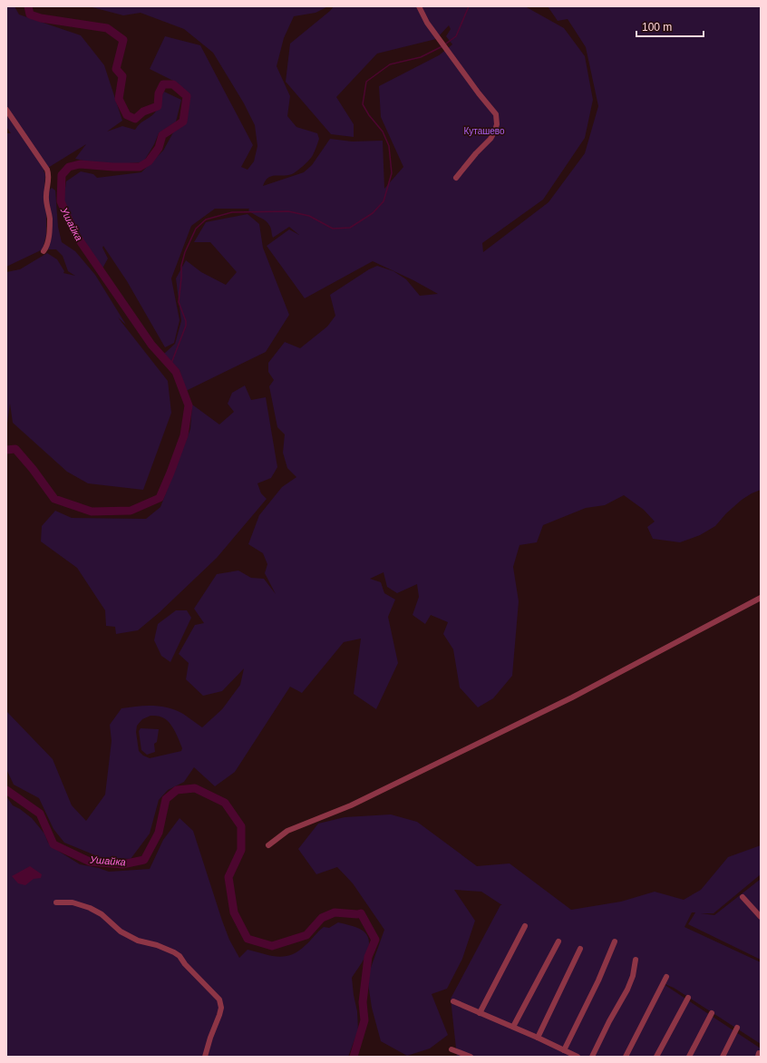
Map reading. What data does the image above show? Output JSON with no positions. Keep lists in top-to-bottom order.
{
  "water": ["Ушайка"],
  "parks": ["Куташево"],
  "scale_bar": "100 m"
}
